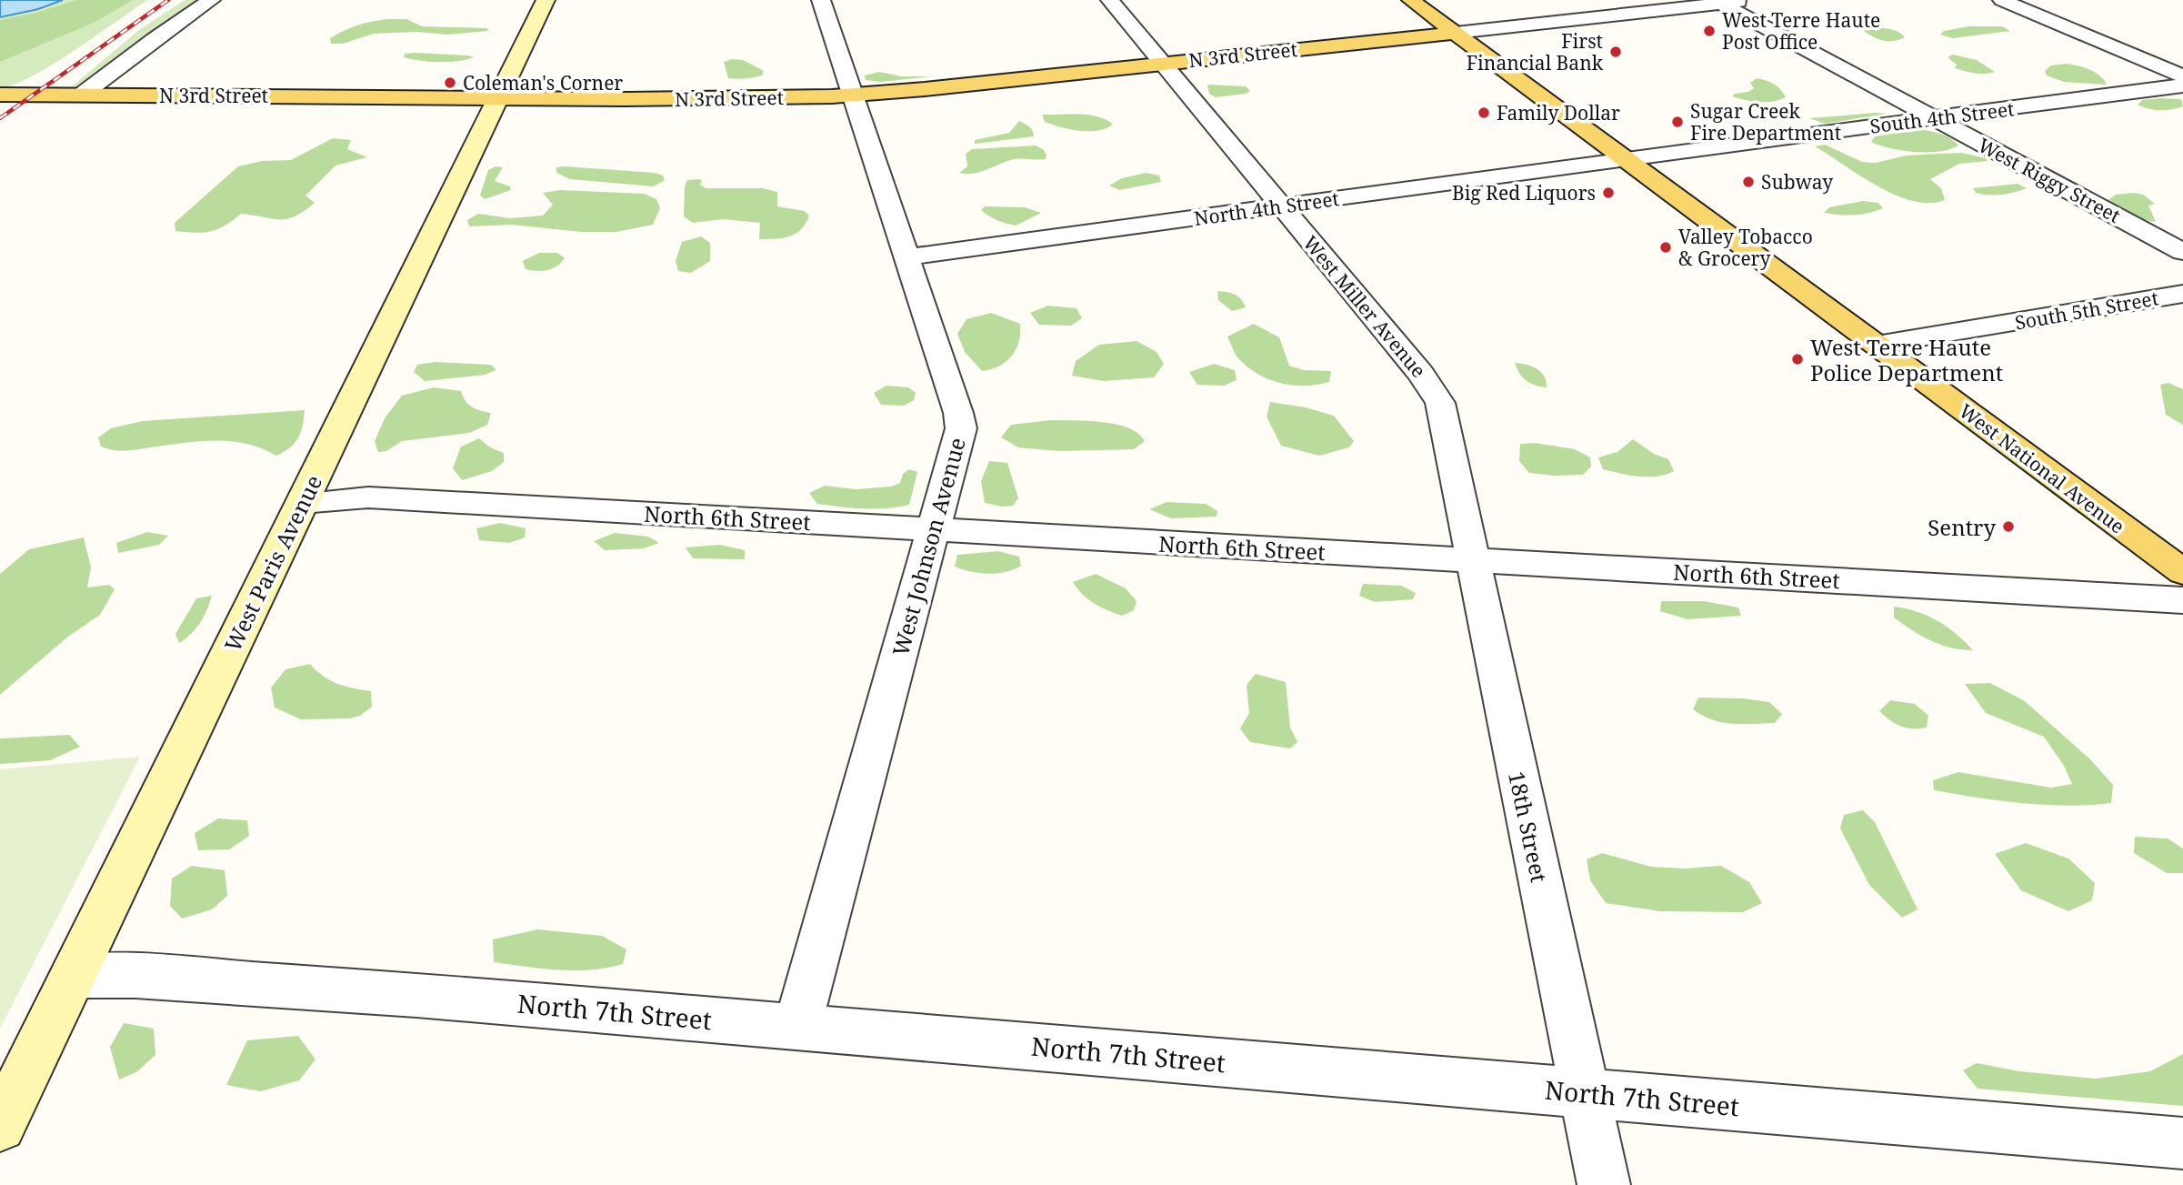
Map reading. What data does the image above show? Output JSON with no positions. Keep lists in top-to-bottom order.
{
  "streets": {
    "main road": ["N 3rd Street", "West National Avenue", "West Paris Avenue"],
    "street": [
      "South 4th Street",
      "West Riggy Street",
      "North 4th Street",
      "West Miller Avenue",
      "South 5th Street",
      "North 6th Street",
      "West Johnson Avenue",
      "18th Street",
      "North 7th Street"
    ]
  },
  "crossings": [
    ["N 3rd Street", "West Miller Avenue"],
    ["N 3rd Street", "West National Avenue"],
    ["N 3rd Street", "West Johnson Avenue"],
    ["N 3rd Street", "West Paris Avenue"],
    ["South 4th Street", "West Riggy Street"],
    ["South 4th Street", "North 4th Street"],
    ["South 4th Street", "West National Avenue"],
    ["North 4th Street", "West Miller Avenue"],
    ["North 4th Street", "West National Avenue"],
    ["North 4th Street", "West Johnson Avenue"],
    ["West Miller Avenue", "North 6th Street"],
    ["West Miller Avenue", "18th Street"],
    ["South 5th Street", "West National Avenue"],
    ["North 6th Street", "West Johnson Avenue"],
    ["North 6th Street", "West Paris Avenue"],
    ["North 6th Street", "18th Street"],
    ["West Johnson Avenue", "North 7th Street"],
    ["West Paris Avenue", "North 7th Street"],
    ["18th Street", "North 7th Street"]
  ],
  "places": [
    "West Terre Haute Post Office",
    "First Financial Bank",
    "Coleman's Corner",
    "Family Dollar",
    "Sugar Creek Fire Department",
    "Subway",
    "Big Red Liquors",
    "Valley Tobacco & Grocery",
    "West Terre Haute Police Department",
    "Sentry"
  ]
}
